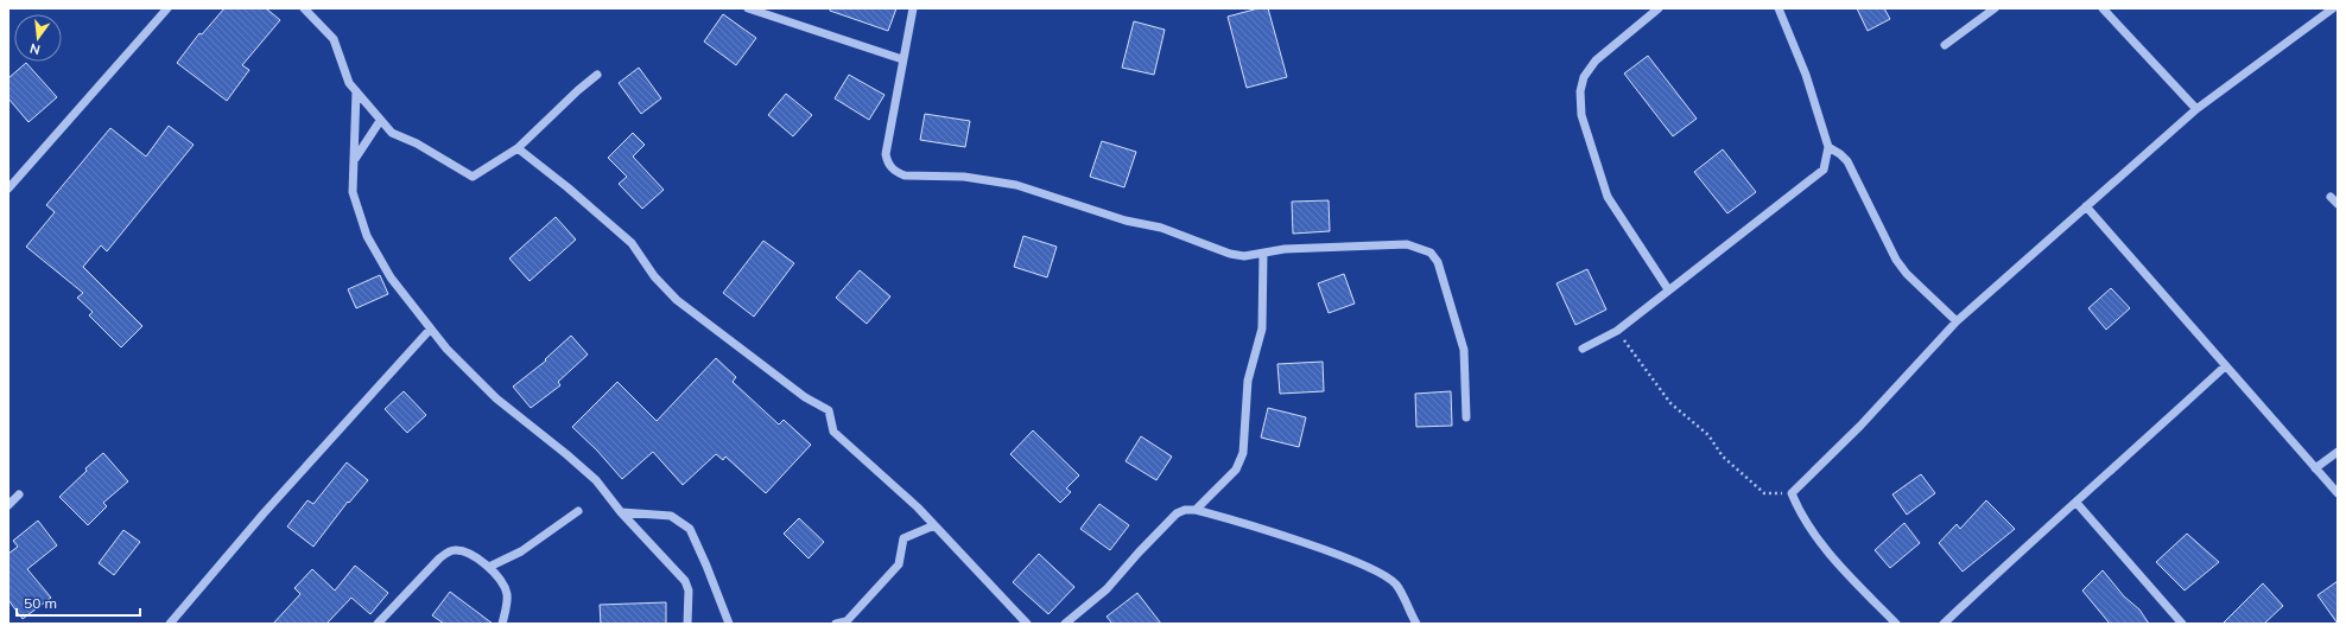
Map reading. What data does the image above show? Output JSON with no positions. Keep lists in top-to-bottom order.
{
  "scale_bar": "50 m",
  "north": "bottom"
}
